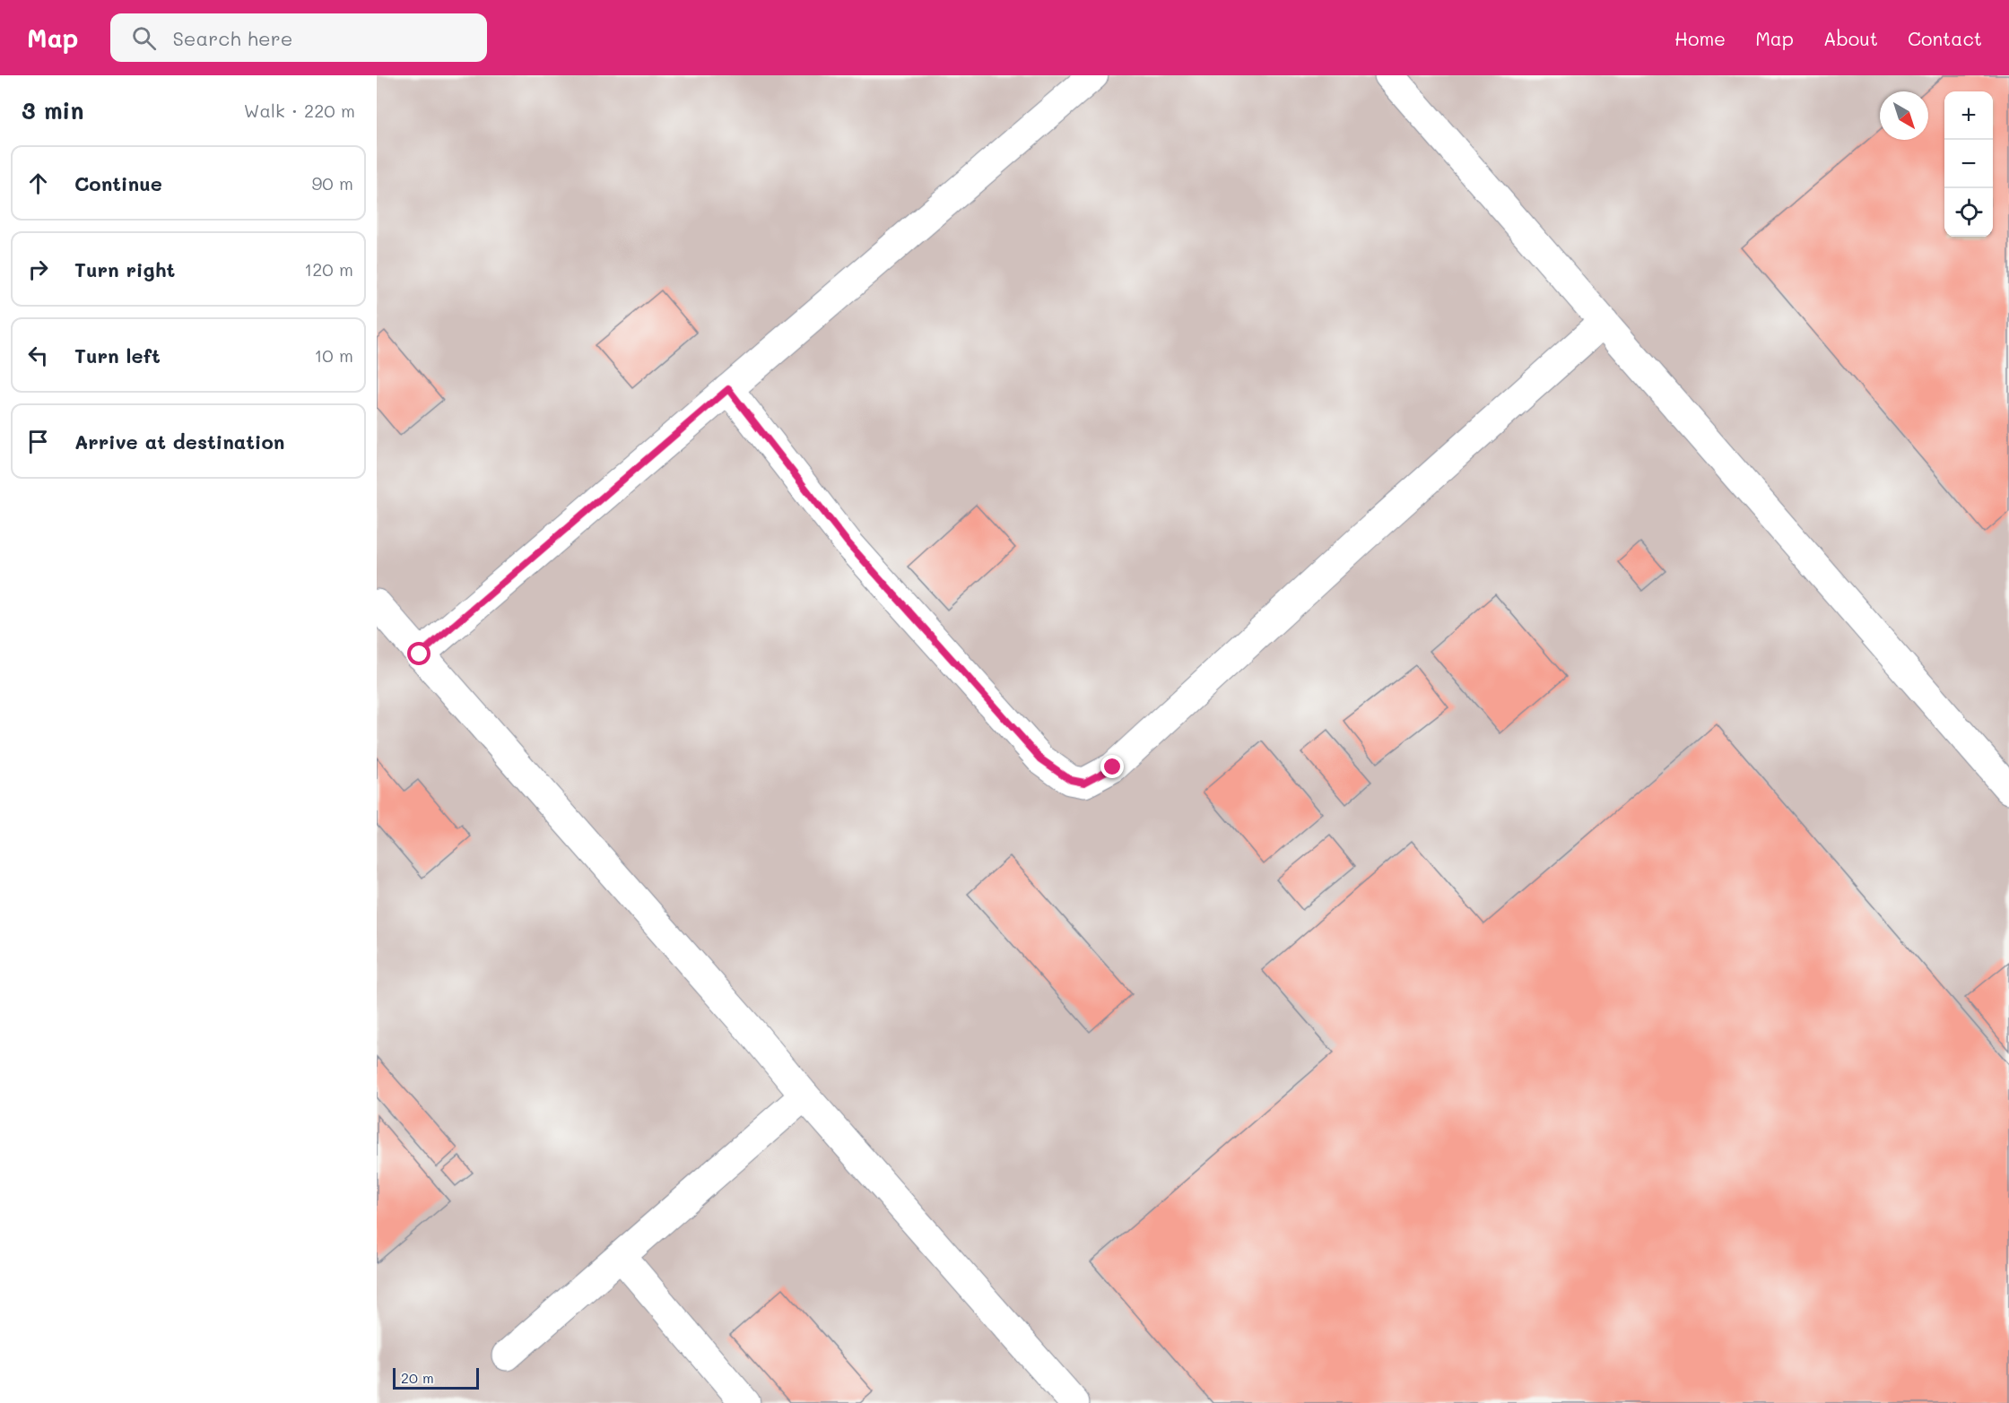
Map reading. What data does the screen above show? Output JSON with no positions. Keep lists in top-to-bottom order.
{
  "scale_bar": "20 m",
  "north": "bottom right",
  "page": {
    "header": "Map",
    "search": "Search here",
    "nav": [
      "Home",
      "Map",
      "About",
      "Contact"
    ],
    "heading": ["3 min", "Walk · 220 m"],
    "map_buttons": ["+", "−"],
    "list": [
      ["Continue", "90 m"],
      ["Turn right", "120 m"],
      ["Turn left", "10 m"],
      "Arrive at destination"
    ],
    "scale": "20 m"
  }
}
